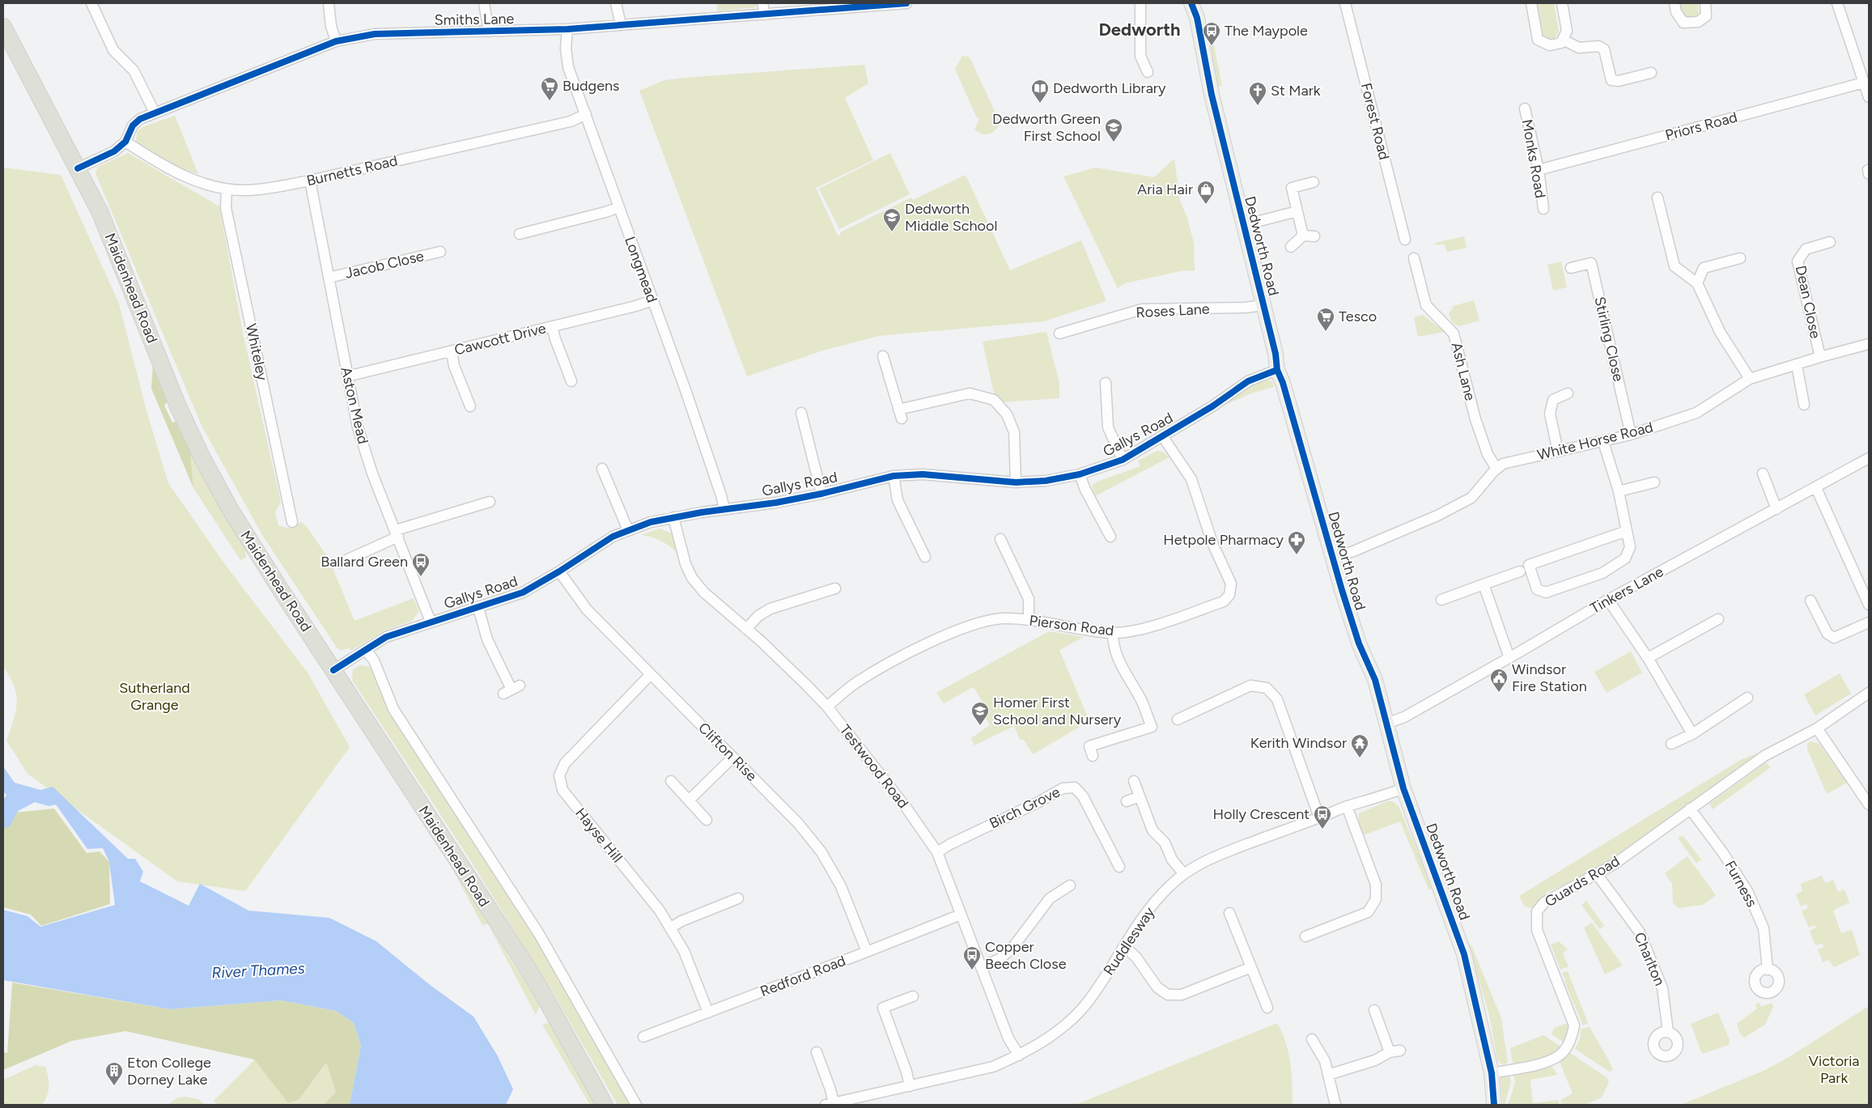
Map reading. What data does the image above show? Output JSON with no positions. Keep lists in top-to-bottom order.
{
  "streets": {
    "main road": ["Dedworth Road", "Maidenhead Road"],
    "street": [
      "Smiths Lane",
      "Forest Road",
      "Priors Road",
      "Monks Road",
      "Burnetts Road",
      "Jacob Close",
      "Longmead",
      "Dean Close",
      "Roses Lane",
      "Cawcott Drive",
      "Stirling Close",
      "Whiteley",
      "Ash Lane",
      "Aston Mead",
      "Gallys Road",
      "White Horse Road",
      "Tinkers Lane",
      "Pierson Road",
      "Clifton Rise",
      "Testwood Road",
      "Birch Grove",
      "Hayse Hill",
      "Guards Road",
      "Furness",
      "Ruddlesway",
      "Charlton",
      "Redford Road"
    ]
  },
  "crossings": [
    ["Smiths Lane", "Burnetts Road"],
    ["Smiths Lane", "Longmead"],
    ["Smiths Lane", "Maidenhead Road"],
    ["Priors Road", "Monks Road"],
    ["Burnetts Road", "Longmead"],
    ["Burnetts Road", "Whiteley"],
    ["Burnetts Road", "Aston Mead"],
    ["Dedworth Road", "Roses Lane"],
    ["Dedworth Road", "Gallys Road"],
    ["Dedworth Road", "White Horse Road"],
    ["Dedworth Road", "Tinkers Lane"],
    ["Dedworth Road", "Guards Road"],
    ["Dedworth Road", "Ruddlesway"],
    ["Jacob Close", "Aston Mead"],
    ["Longmead", "Cawcott Drive"],
    ["Longmead", "Gallys Road"],
    ["Maidenhead Road", "Gallys Road"],
    ["Dean Close", "White Horse Road"],
    ["Cawcott Drive", "Aston Mead"],
    ["Stirling Close", "White Horse Road"],
    ["Ash Lane", "White Horse Road"],
    ["Aston Mead", "Gallys Road"],
    ["Gallys Road", "Pierson Road"],
    ["Gallys Road", "Clifton Rise"],
    ["Gallys Road", "Testwood Road"],
    ["Pierson Road", "Testwood Road"],
    ["Clifton Rise", "Hayse Hill"],
    ["Clifton Rise", "Redford Road"],
    ["Testwood Road", "Birch Grove"],
    ["Testwood Road", "Ruddlesway"],
    ["Testwood Road", "Redford Road"],
    ["Hayse Hill", "Redford Road"],
    ["Guards Road", "Furness"],
    ["Guards Road", "Charlton"]
  ],
  "districts": ["Dedworth"],
  "water": ["River Thames"],
  "parks": ["Sutherland Grange", "Victoria Park"],
  "places": {
    "bus stop": [
      "The Maypole",
      "Ballard Green",
      "Holly Crescent",
      "Copper Beech Close"
    ],
    "supermarket": ["Budgens", "Tesco"],
    "library": ["Dedworth Library"],
    "church": ["St Mark"],
    "school or university": ["Dedworth Green First School", "Dedworth Middle School", "Homer First School and Nursery"],
    "shop": ["Aria Hair"],
    "pharmacy": ["Hetpole Pharmacy"],
    "public building": ["Windsor Fire Station"],
    "temple": ["Kerith Windsor"],
    "building": ["Eton College Dorney Lake"]
  }
}
